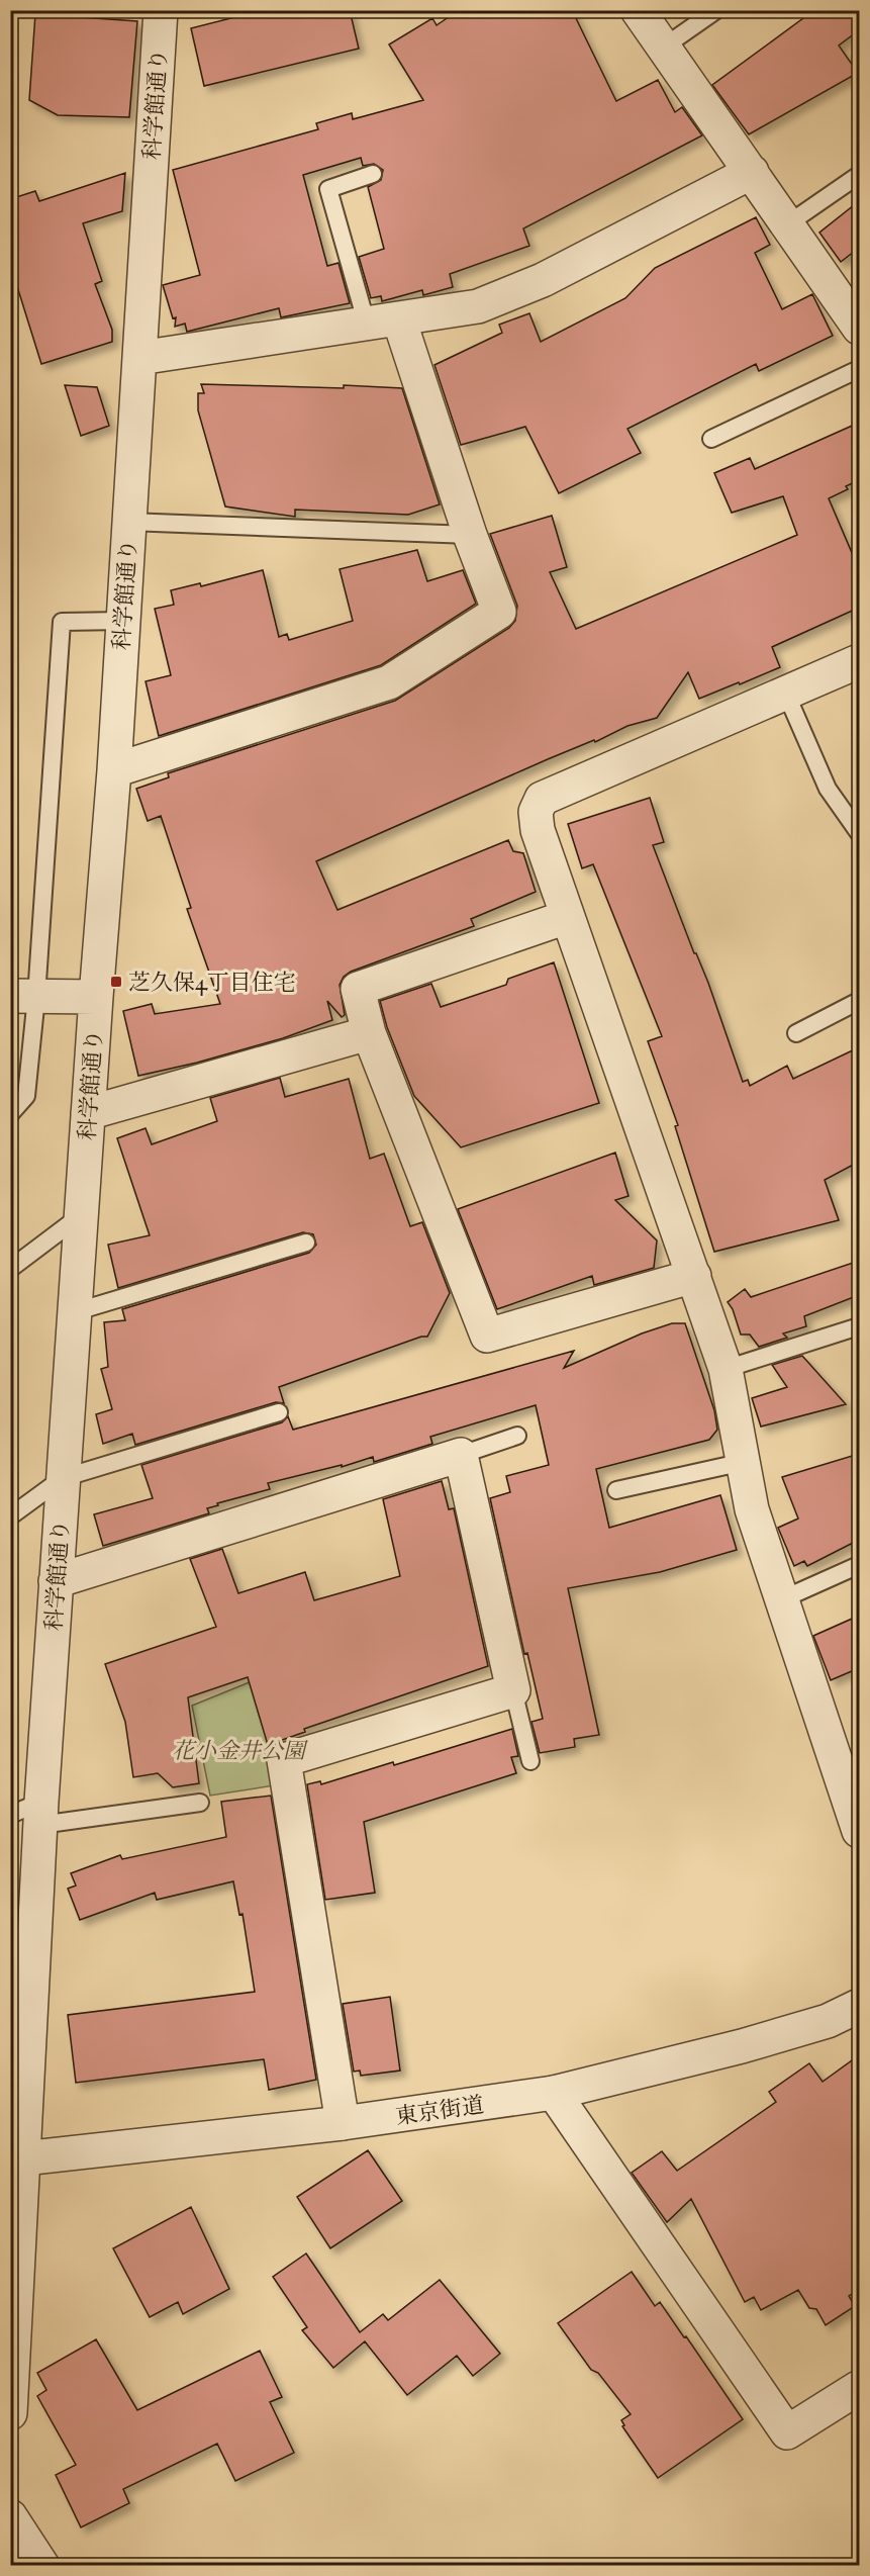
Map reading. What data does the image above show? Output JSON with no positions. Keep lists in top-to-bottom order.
{
  "streets": {
    "street": ["科学館通り", "東京街道"]
  },
  "crossings": [
    ["科学館通り", "東京街道"]
  ],
  "parks": ["花小金井公園"],
  "places": {
    "transit": ["芝久保4丁目住宅"]
  }
}
